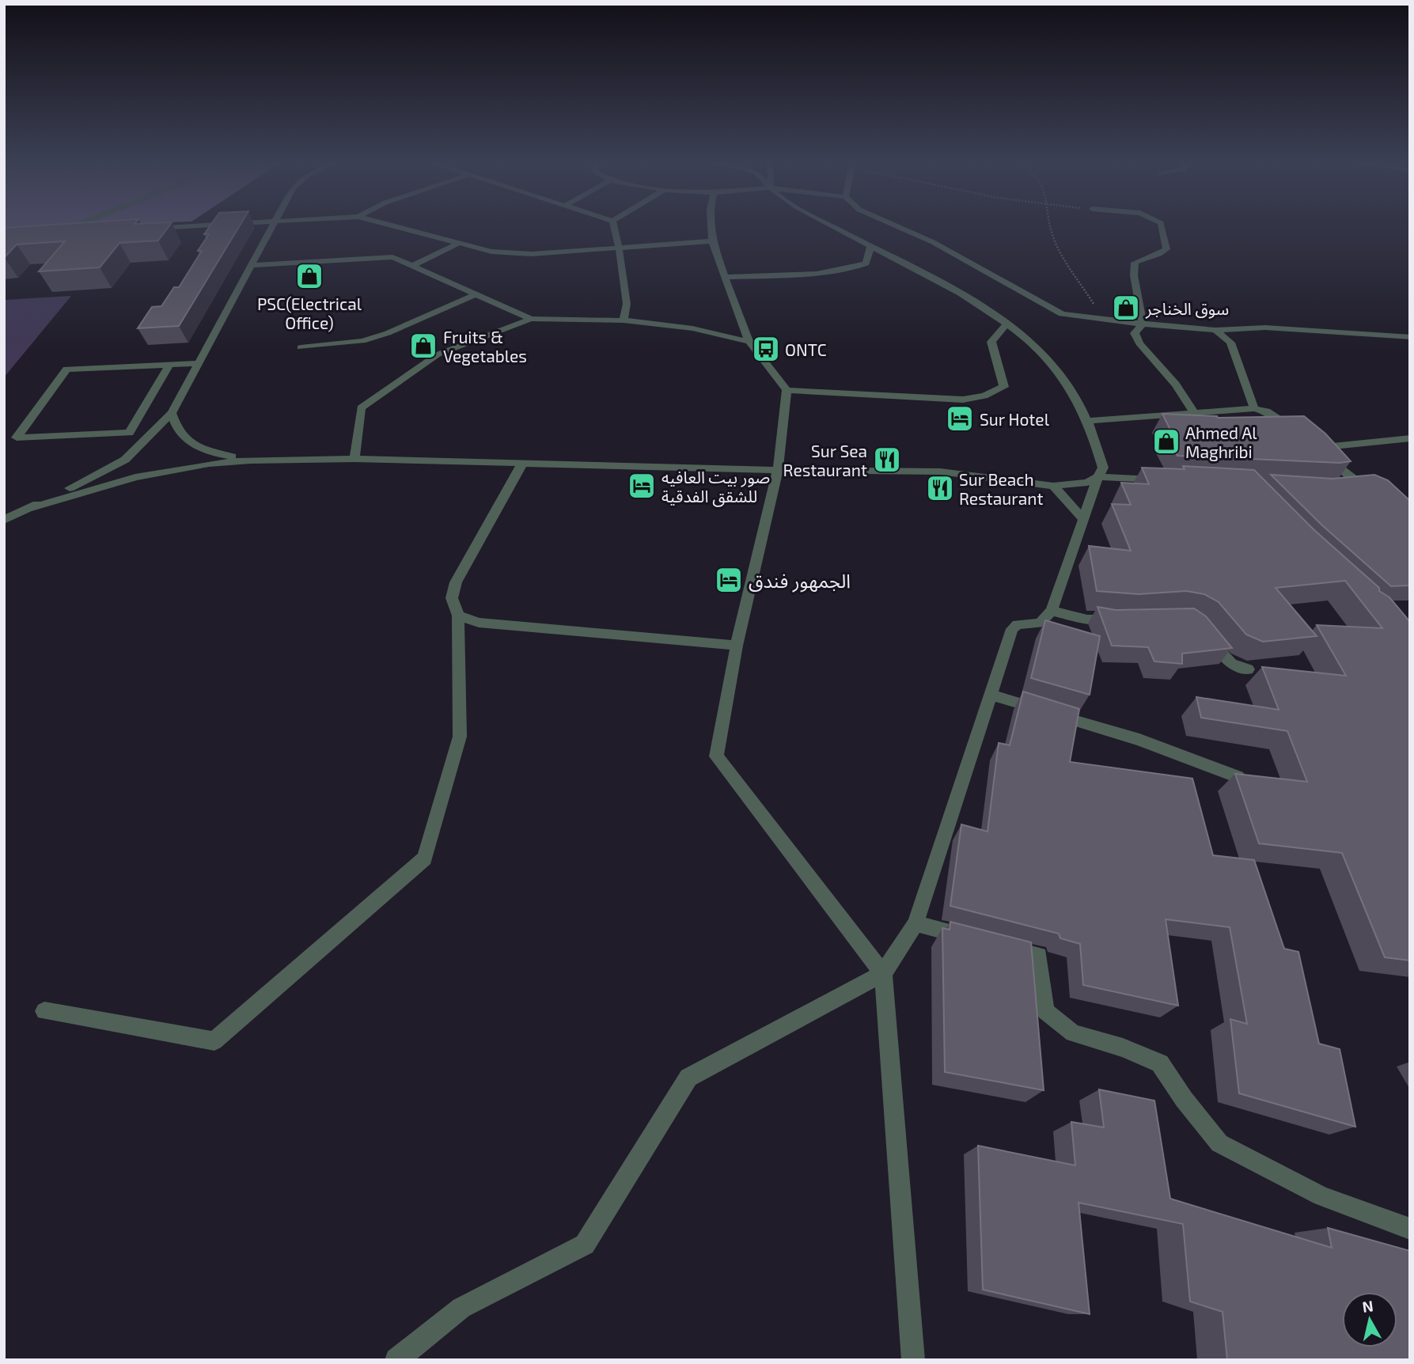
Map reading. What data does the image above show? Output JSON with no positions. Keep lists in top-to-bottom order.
{
  "places": {
    "shop": [
      "PSC(Electrical Office)",
      "سوق الخناجر",
      "Fruits & Vegetables",
      "Ahmed Al Maghribi"
    ],
    "bus stop": ["ONTC"],
    "hotel": ["Sur Hotel", "صور بيت العافيه للشقق الفدقية", "الجمهور فندق"],
    "restaurant": ["Sur Sea Restaurant", "Sur Beach Restaurant"]
  },
  "north": "top"
}
